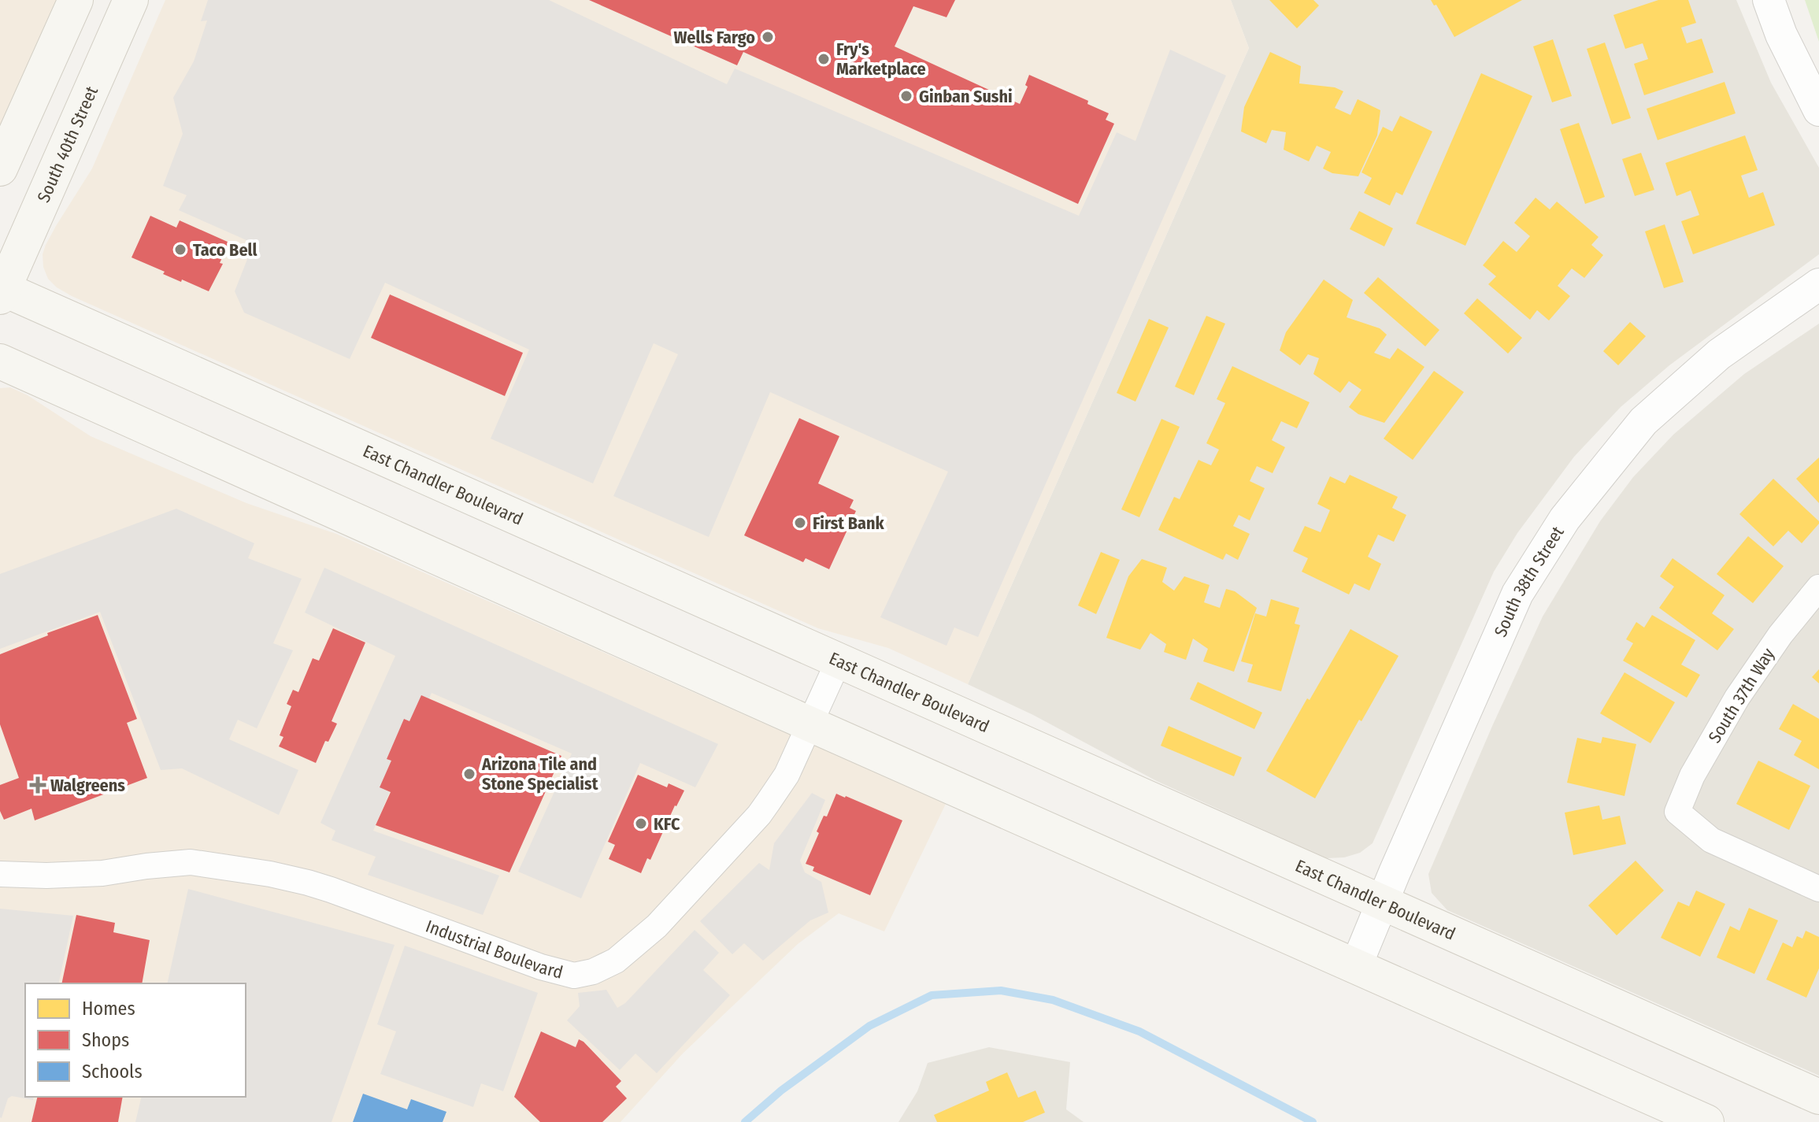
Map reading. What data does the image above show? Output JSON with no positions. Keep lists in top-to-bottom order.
{
  "streets": {
    "main road": ["South 40th Street", "East Chandler Boulevard"],
    "street": ["South 38th Street", "South 37th Way", "Industrial Boulevard"]
  },
  "crossings": [
    ["South 40th Street", "East Chandler Boulevard"],
    ["East Chandler Boulevard", "South 38th Street"],
    ["East Chandler Boulevard", "Industrial Boulevard"]
  ],
  "places": {
    "other": [
      "Wells Fargo",
      "Fry's Marketplace",
      "Ginban Sushi",
      "Taco Bell",
      "First Bank",
      "Arizona Tile and Stone Specialist",
      "KFC"
    ],
    "health": ["Walgreens"]
  },
  "legend": ["Homes", "Shops", "Schools"]
}
